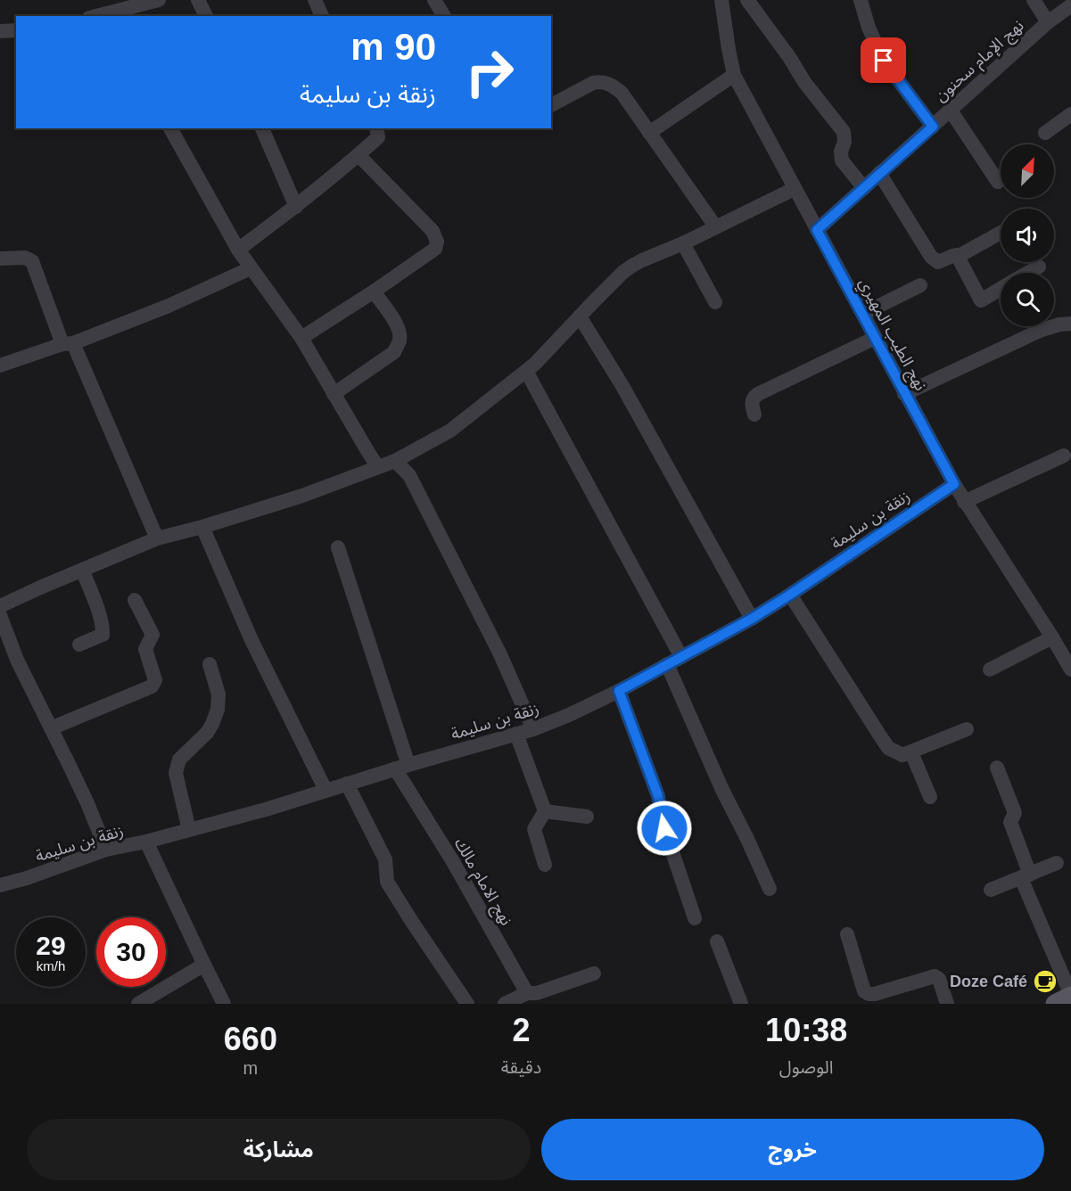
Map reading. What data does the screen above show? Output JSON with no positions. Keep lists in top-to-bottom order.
{
  "streets": {
    "street": [
      "نهج الإمام سحنون",
      "نهج الطيب المهيري",
      "زنقة بن سليمة",
      "نهج الامام مالك"
    ]
  },
  "crossings": [
    ["نهج الإمام سحنون", "نهج الطيب المهيري"],
    ["نهج الطيب المهيري", "زنقة بن سليمة"],
    ["زنقة بن سليمة", "نهج الامام مالك"]
  ],
  "places": {
    "cafe": ["Doze Café"]
  },
  "north": "top right",
  "page": {
    "turn": ["90 m", "زنقة بن سليمة"],
    "speed": "29 km/h",
    "limit": "30",
    "eta": [
      "10:38",
      "الوصول",
      "2",
      "دقيقة",
      "660",
      "m"
    ],
    "buttons": ["خروج", "مشاركة"]
  }
}
